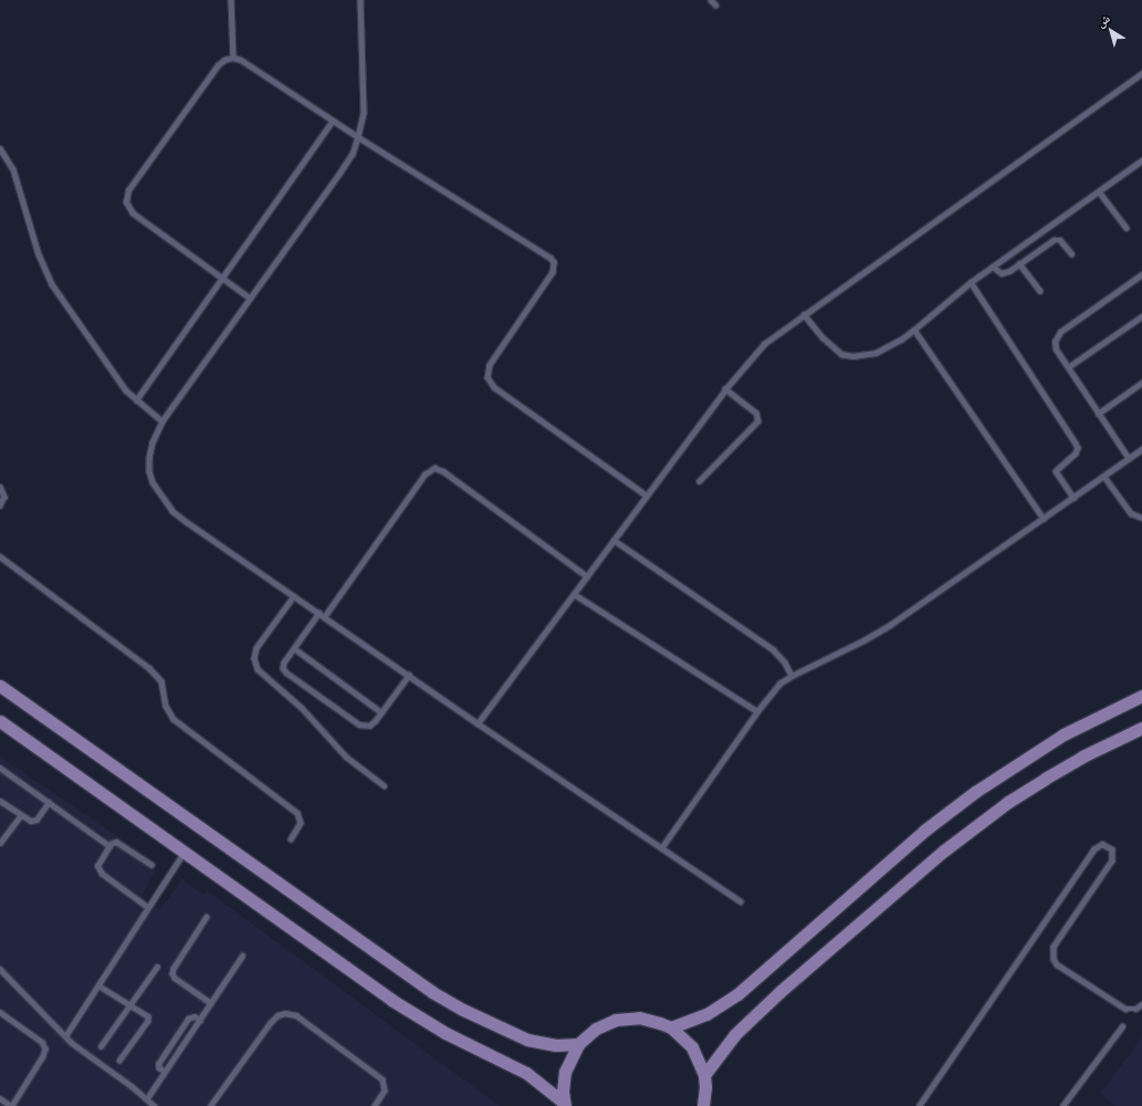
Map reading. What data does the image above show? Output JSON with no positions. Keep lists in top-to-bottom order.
{
  "north": "top left"
}
